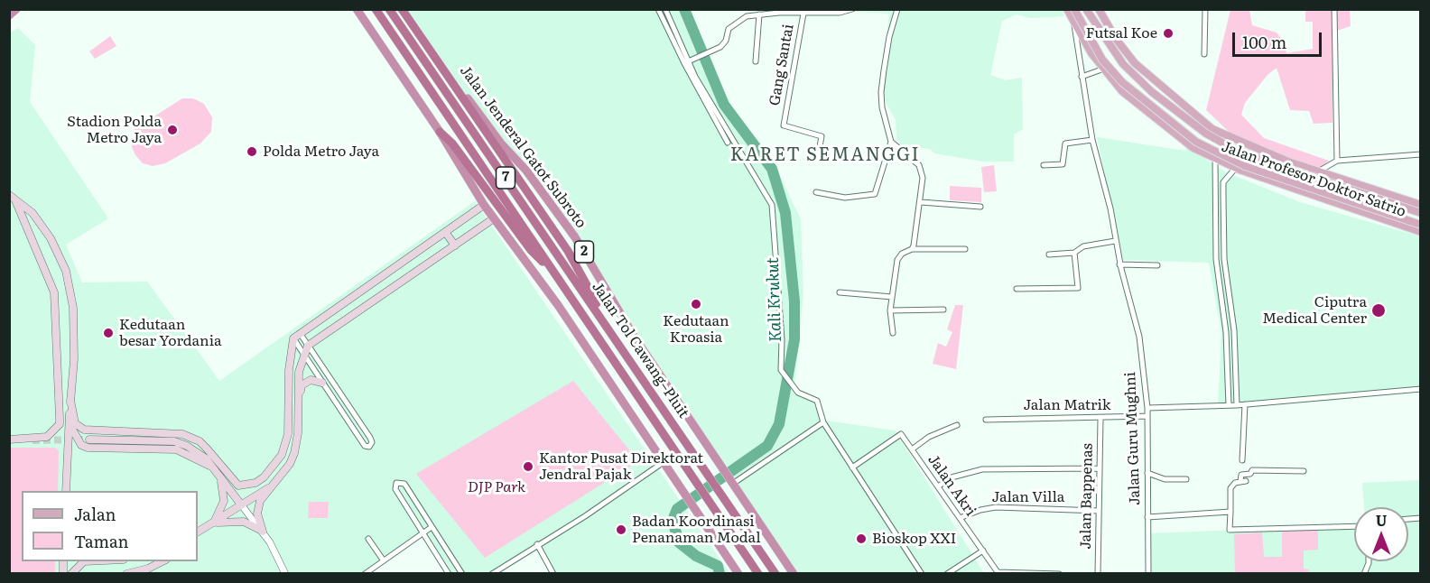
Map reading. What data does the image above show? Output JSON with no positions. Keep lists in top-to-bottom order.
{
  "streets": {
    "highway": [
      "Jalan Jenderal Gatot Subroto",
      "7",
      "2",
      "Jalan Tol Cawang–Pluit"
    ],
    "main road": ["Jalan Profesor Doktor Satrio"],
    "street": [
      "Gang Santai",
      "Jalan Matrik",
      "Jalan Guru Mughni",
      "Jalan Akri",
      "Jalan Bappenas",
      "Jalan Villa"
    ]
  },
  "crossings": [
    ["Jalan Profesor Doktor Satrio", "Jalan Guru Mughni"],
    ["Jalan Matrik", "Jalan Guru Mughni"],
    ["Jalan Matrik", "Jalan Bappenas"],
    ["Jalan Akri", "Jalan Villa"],
    ["Jalan Bappenas", "Jalan Villa"]
  ],
  "districts": ["KARET SEMANGGI"],
  "water": ["Kali Krukut"],
  "parks": ["DJP Park"],
  "places": [
    "Futsal Koe",
    "Stadion Polda Metro Jaya",
    "Polda Metro Jaya",
    "Kedutaan Kroasia",
    "Ciputra Medical Center",
    "Kedutaan besar Yordania",
    "Kantor Pusat Direktorat Jendral Pajak",
    "Badan Koordinasi Penanaman Modal",
    "Bioskop XXI"
  ],
  "legend": ["Jalan", "Taman"],
  "scale_bar": "100 m",
  "north": "top"
}
